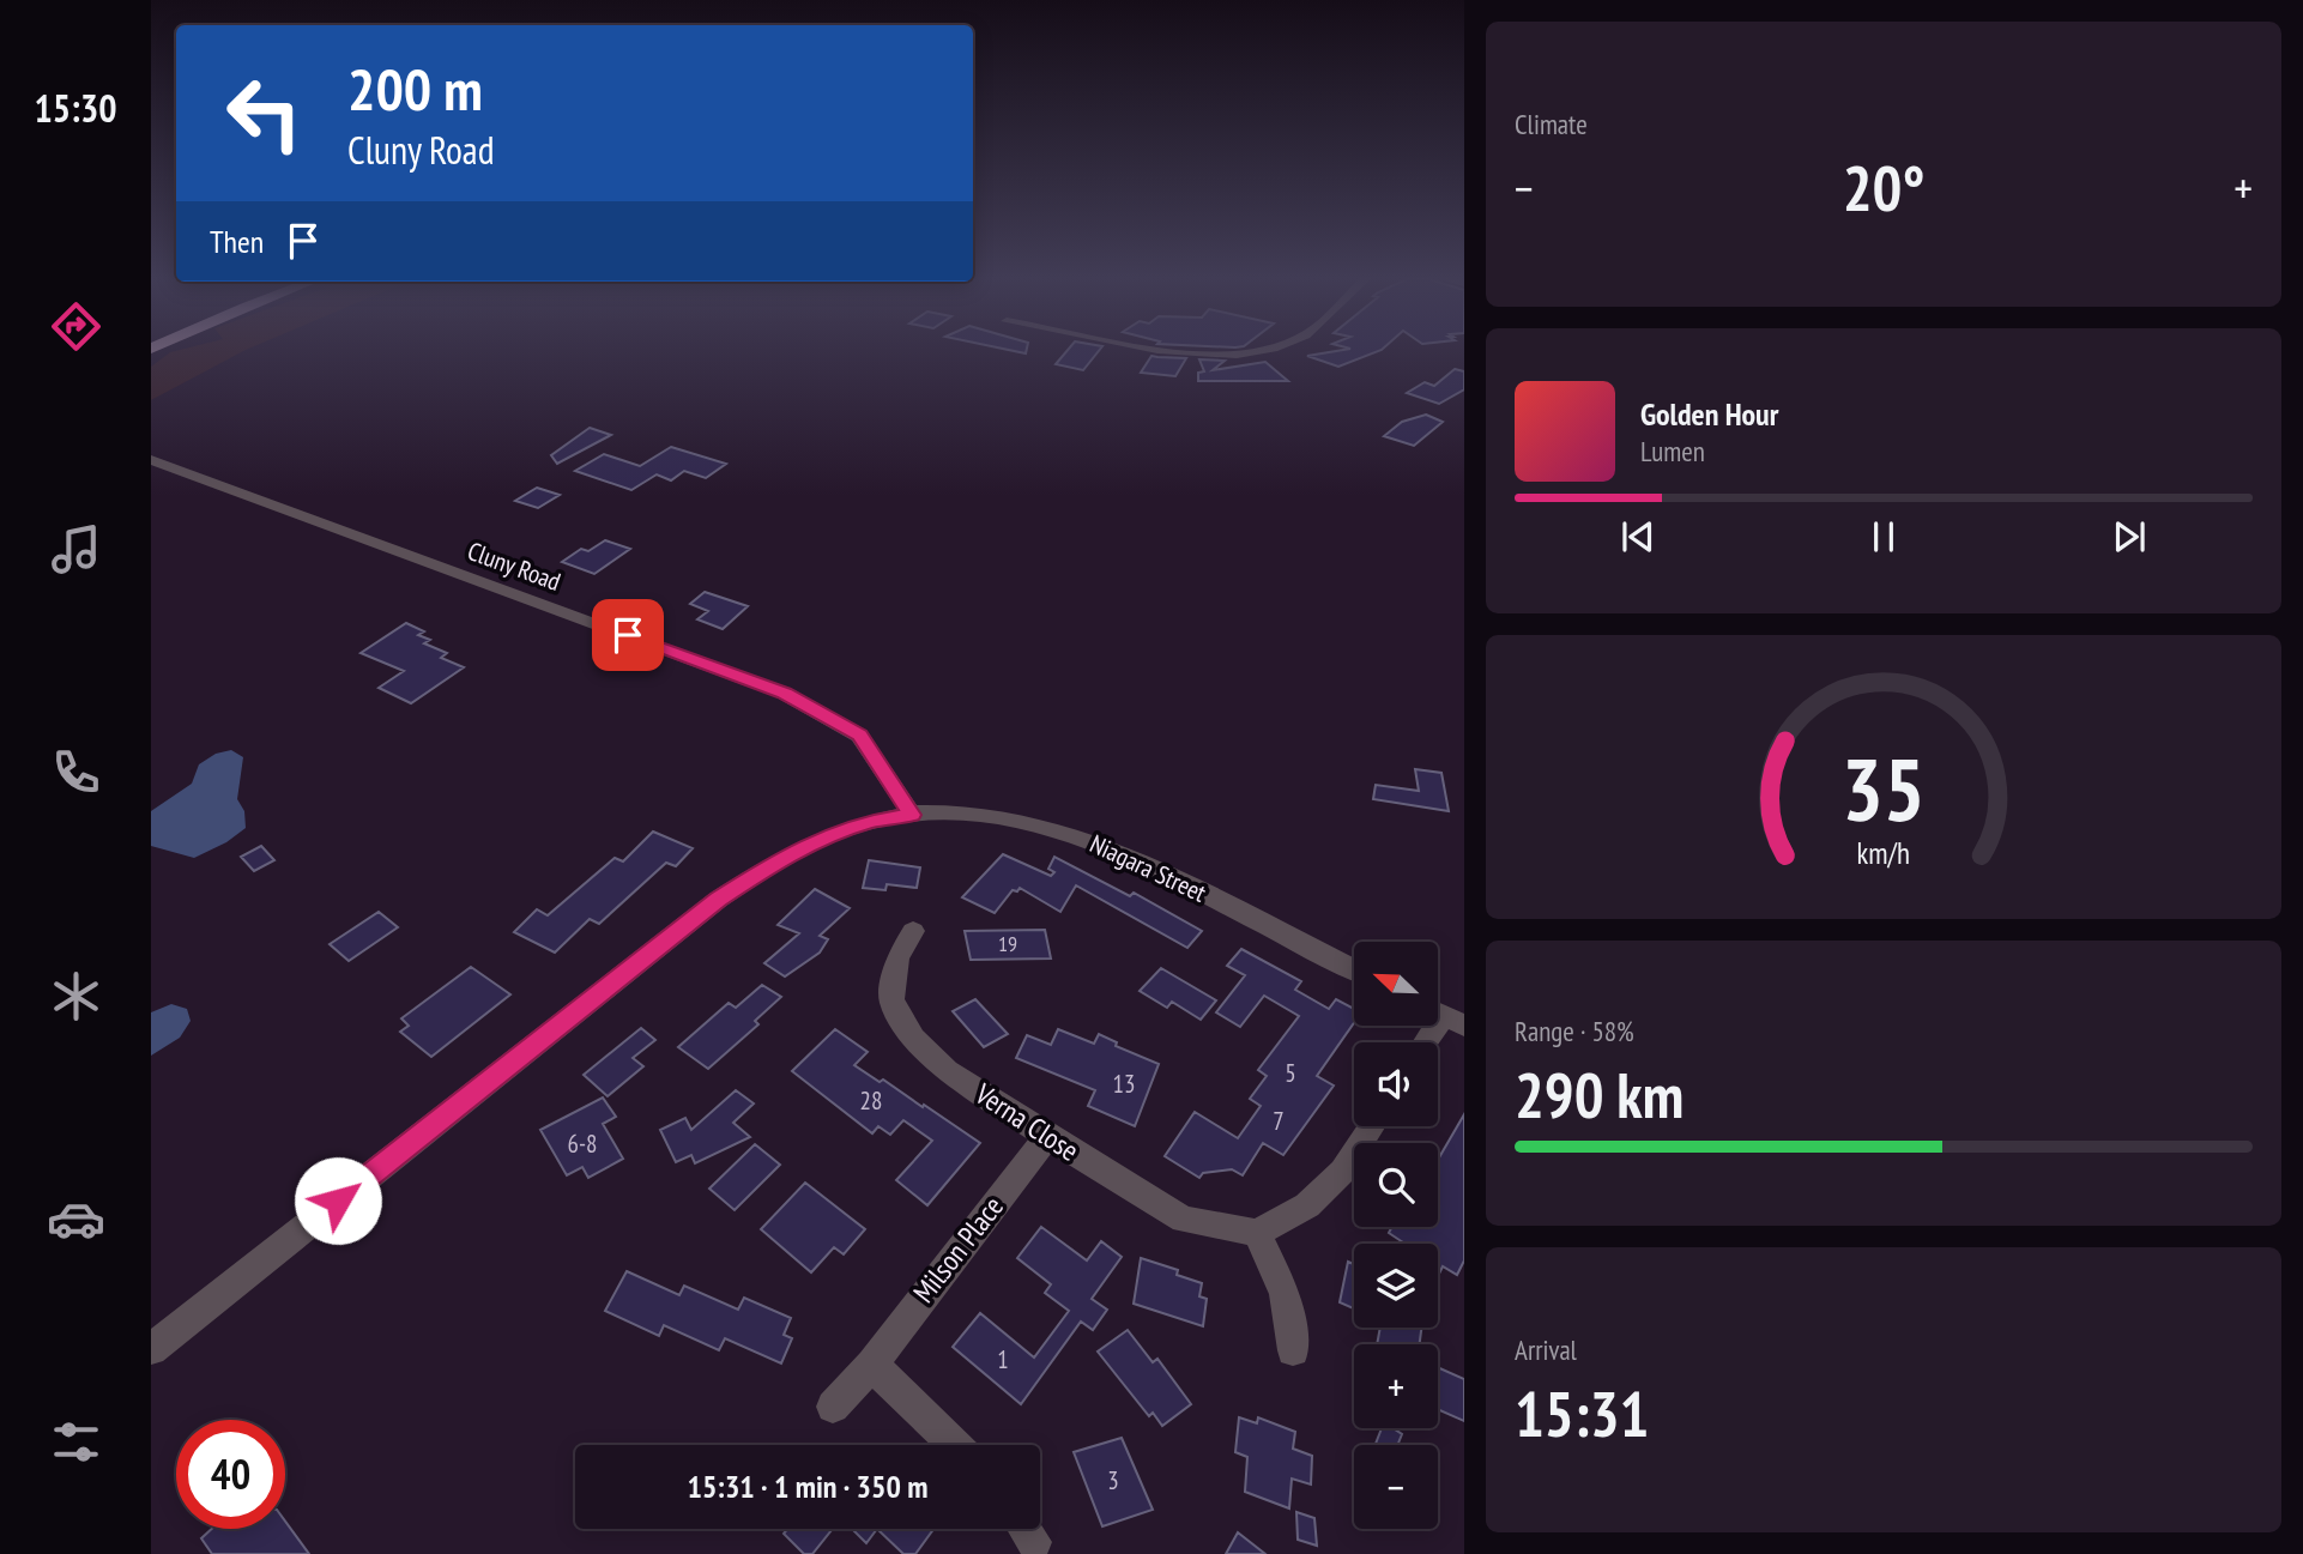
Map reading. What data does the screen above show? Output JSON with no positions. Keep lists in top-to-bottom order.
{
  "streets": {
    "street": [
      "Cluny Road",
      "Niagara Street",
      "Verna Close",
      "Milson Place"
    ]
  },
  "crossings": [
    ["Cluny Road", "Niagara Street"],
    ["Verna Close", "Milson Place"]
  ],
  "house_numbers": [
    "19",
    "5",
    "13",
    "28",
    "7",
    "6-8",
    "1",
    "3"
  ],
  "north": "top left",
  "page": {
    "tabs": "15:30",
    "tile": [
      "Climate",
      ["Range · 58%", "290 km"],
      ["Arrival", "15:31"]
    ],
    "turn": ["200 m", "Cluny Road"],
    "heat": ["−", "20°", "+"],
    "then": "Then",
    "song": ["Golden Hour", "Lumen"],
    "map_buttons": ["+", "−"],
    "limit": "40",
    "trip": "15:31 · 1 min · 350 m",
    "gauge": ["35", "km/h"]
  }
}
